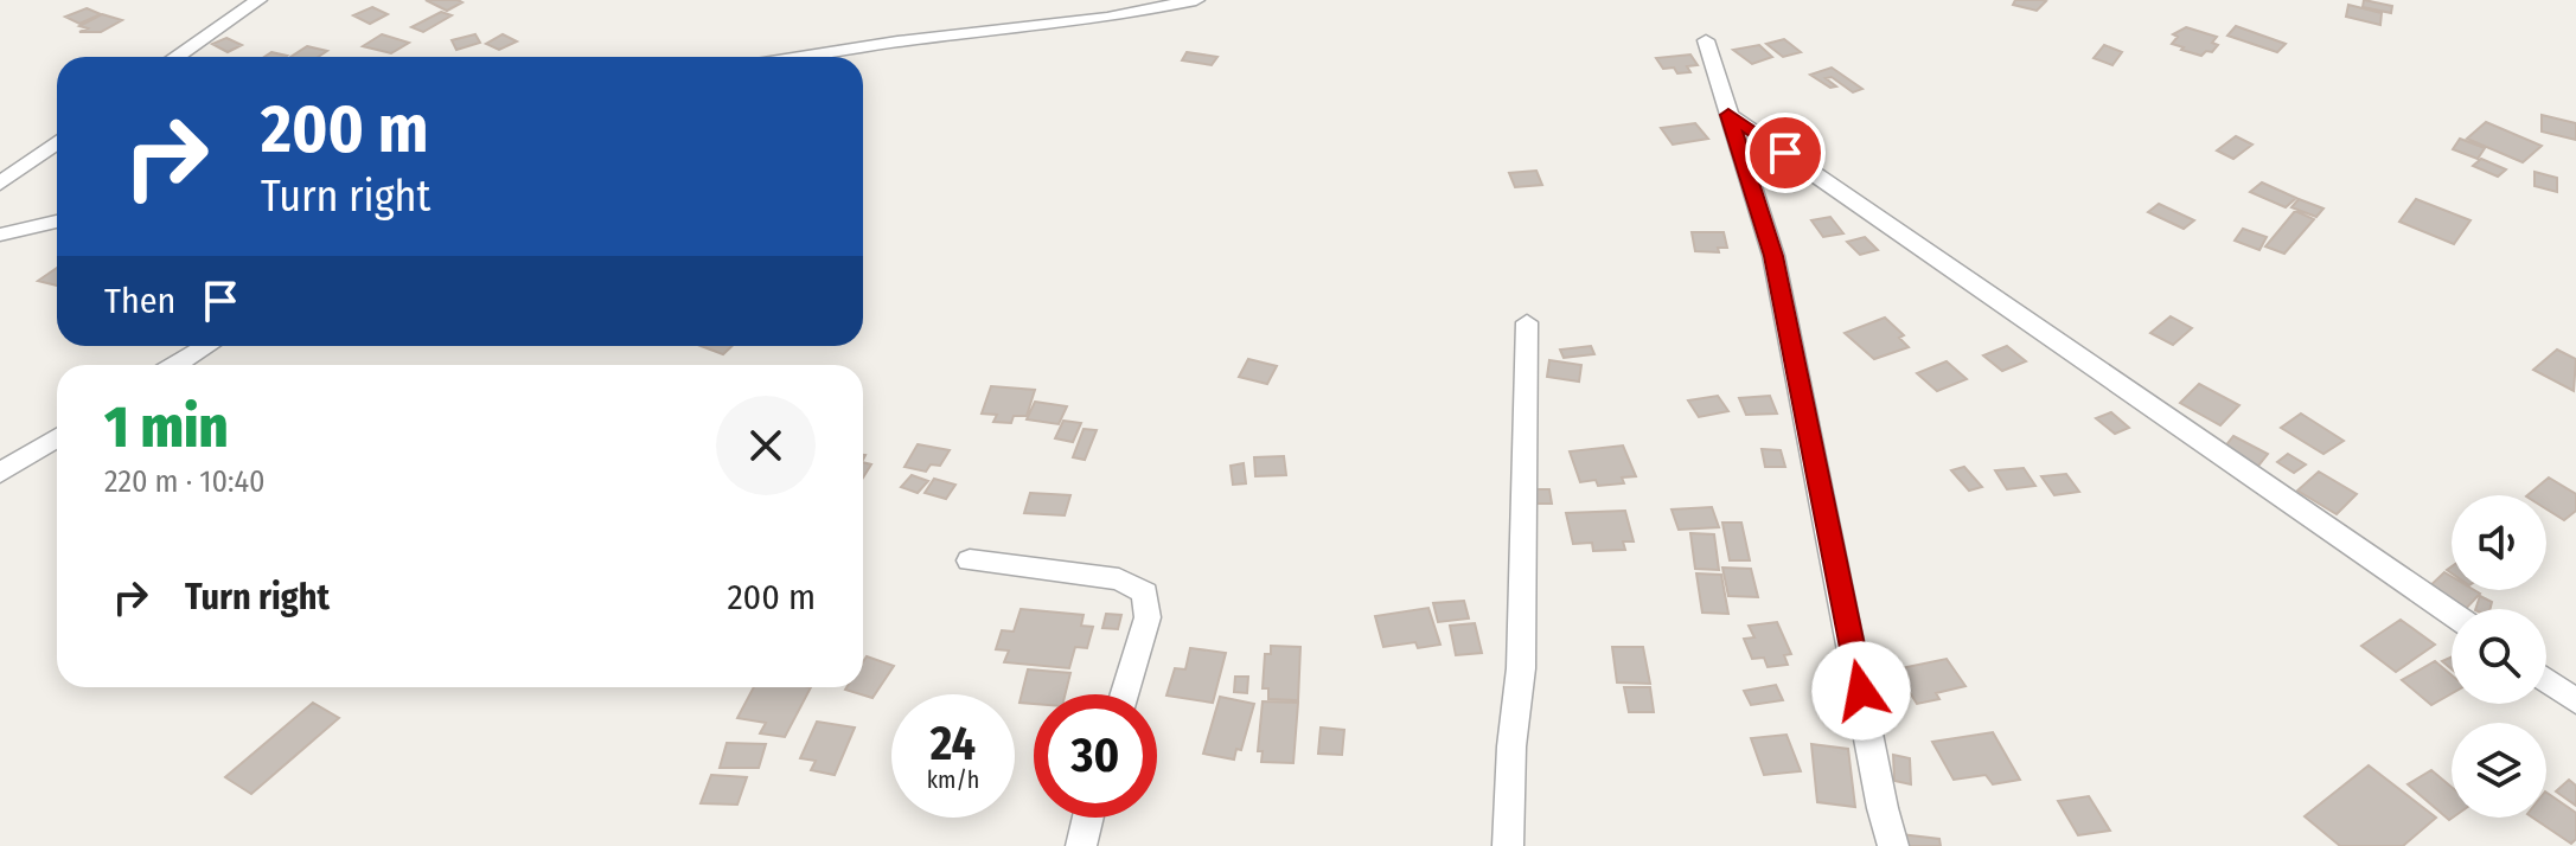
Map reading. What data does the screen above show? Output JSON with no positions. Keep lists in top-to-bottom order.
{
  "page": {
    "turn": ["200 m", "Turn right"],
    "then": "Then",
    "heading": ["1 min", "220 m · 10:40"],
    "list": [
      {
        "name": "Turn right",
        "value": "200 m"
      }
    ],
    "speed": "24 km/h",
    "limit": "30"
  }
}
